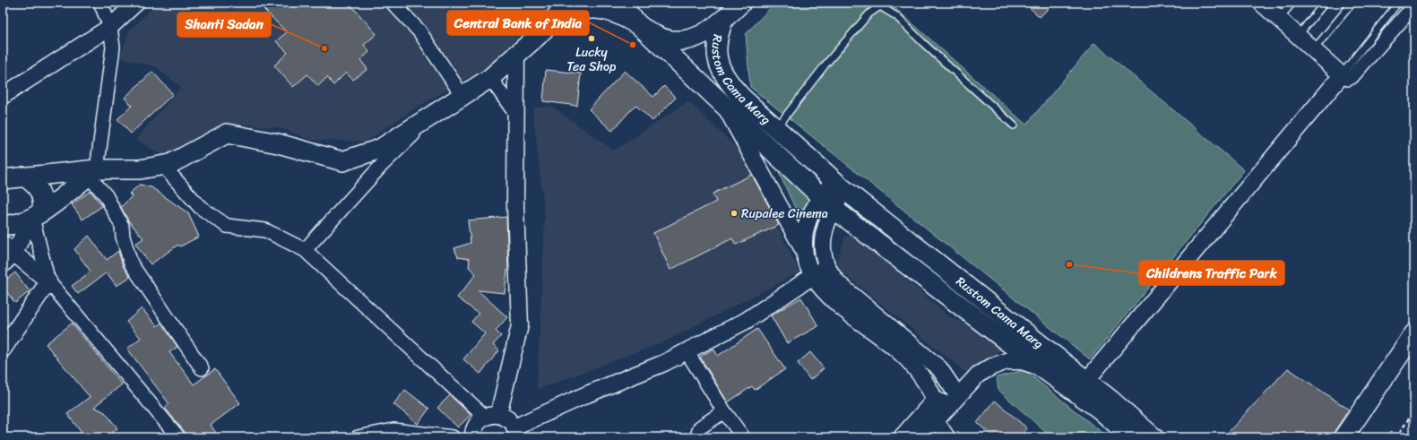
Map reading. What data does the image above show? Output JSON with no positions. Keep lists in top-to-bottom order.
{
  "streets": {
    "main road": ["Rustom Cama Marg"]
  },
  "places": [
    "Lucky Tea Shop",
    "Central Bank of India",
    "Shanti Sadan",
    "Rupalee Cinema",
    "Childrens Traffic Park"
  ]
}
